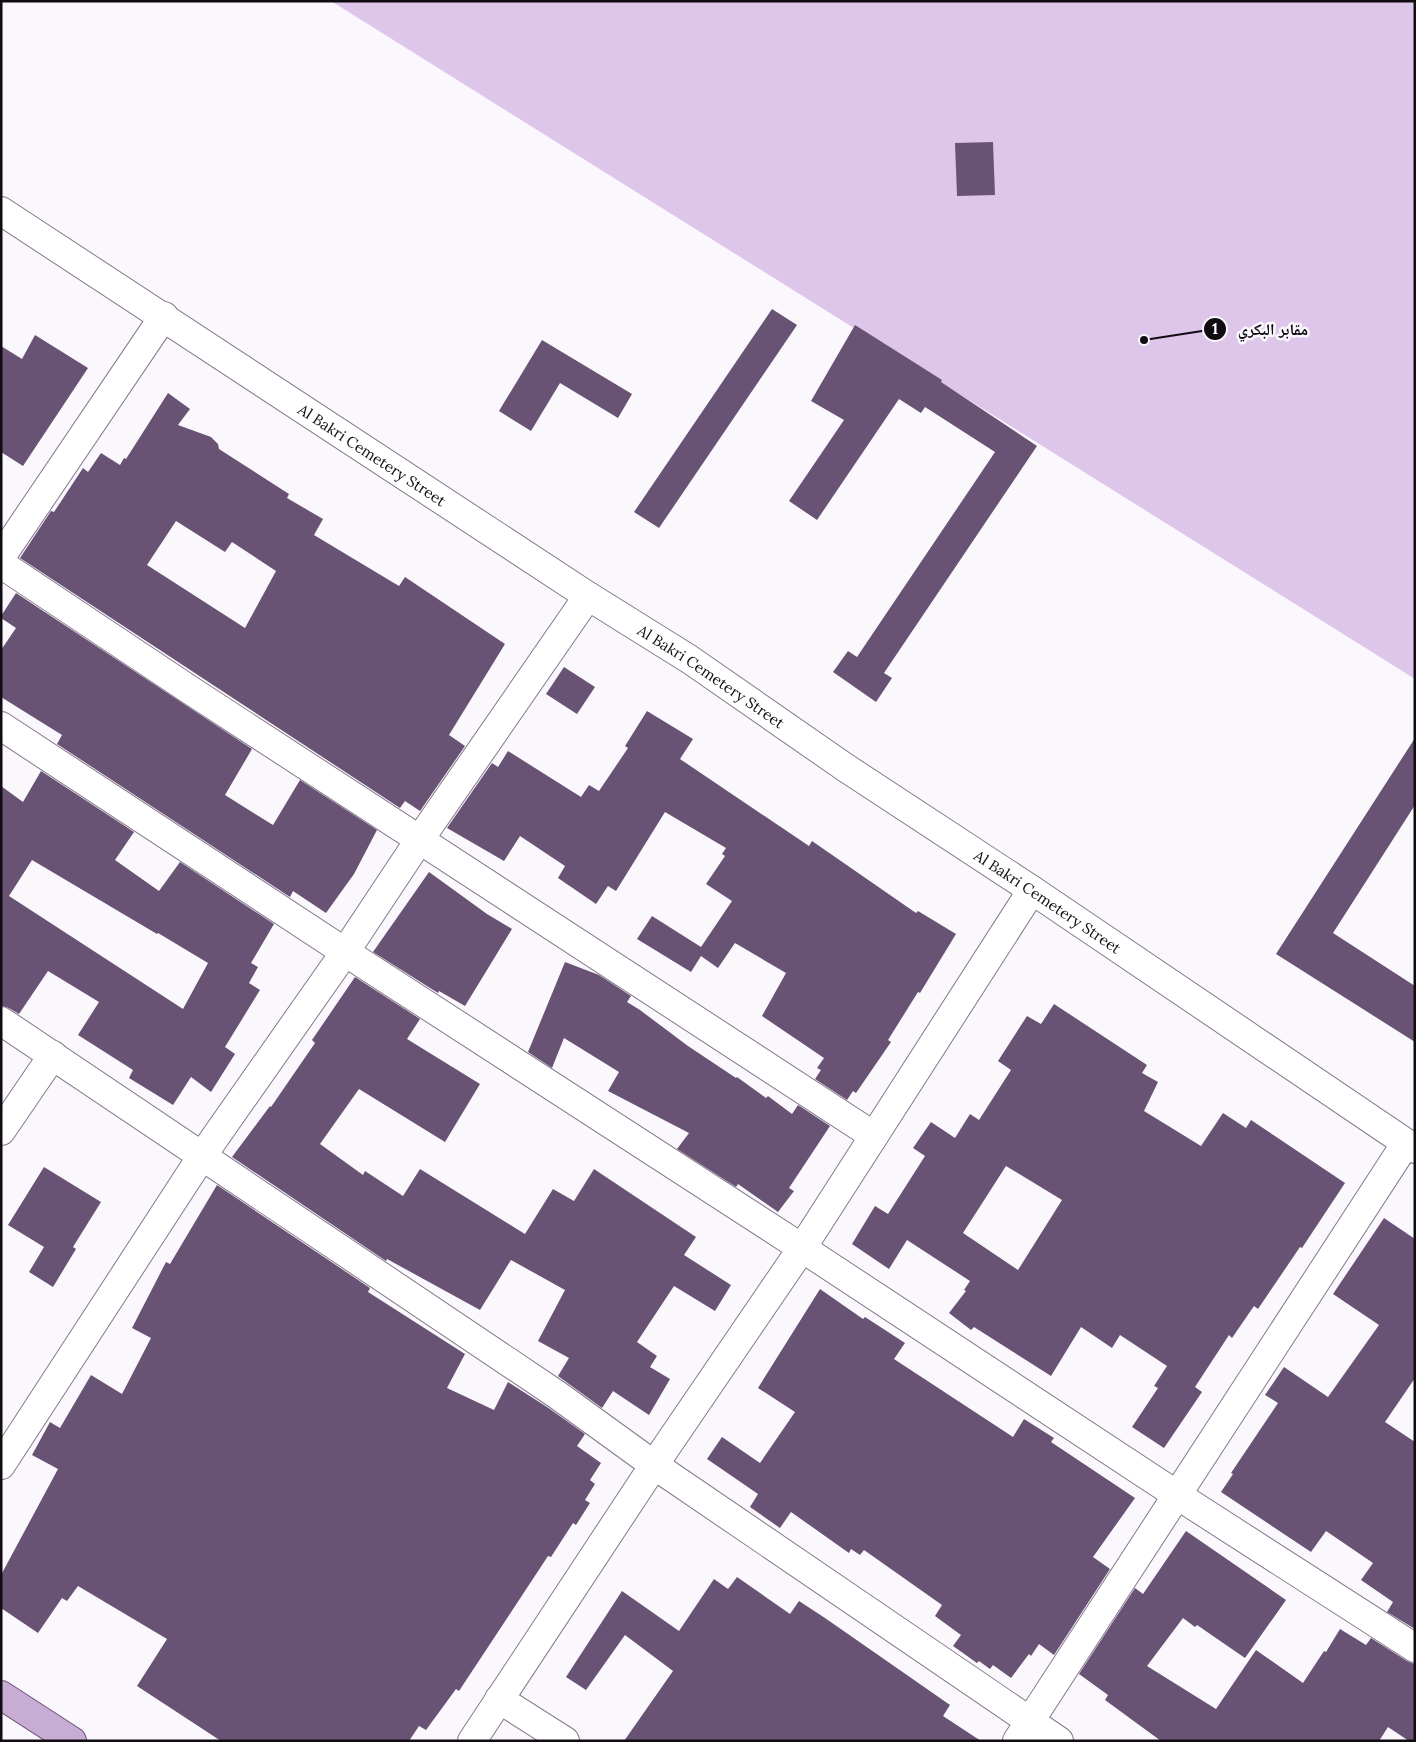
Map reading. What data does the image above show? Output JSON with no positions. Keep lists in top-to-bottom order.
{
  "streets": {
    "street": ["Al Bakri Cemetery Street"]
  },
  "places": ["مقابر البكري"]
}
